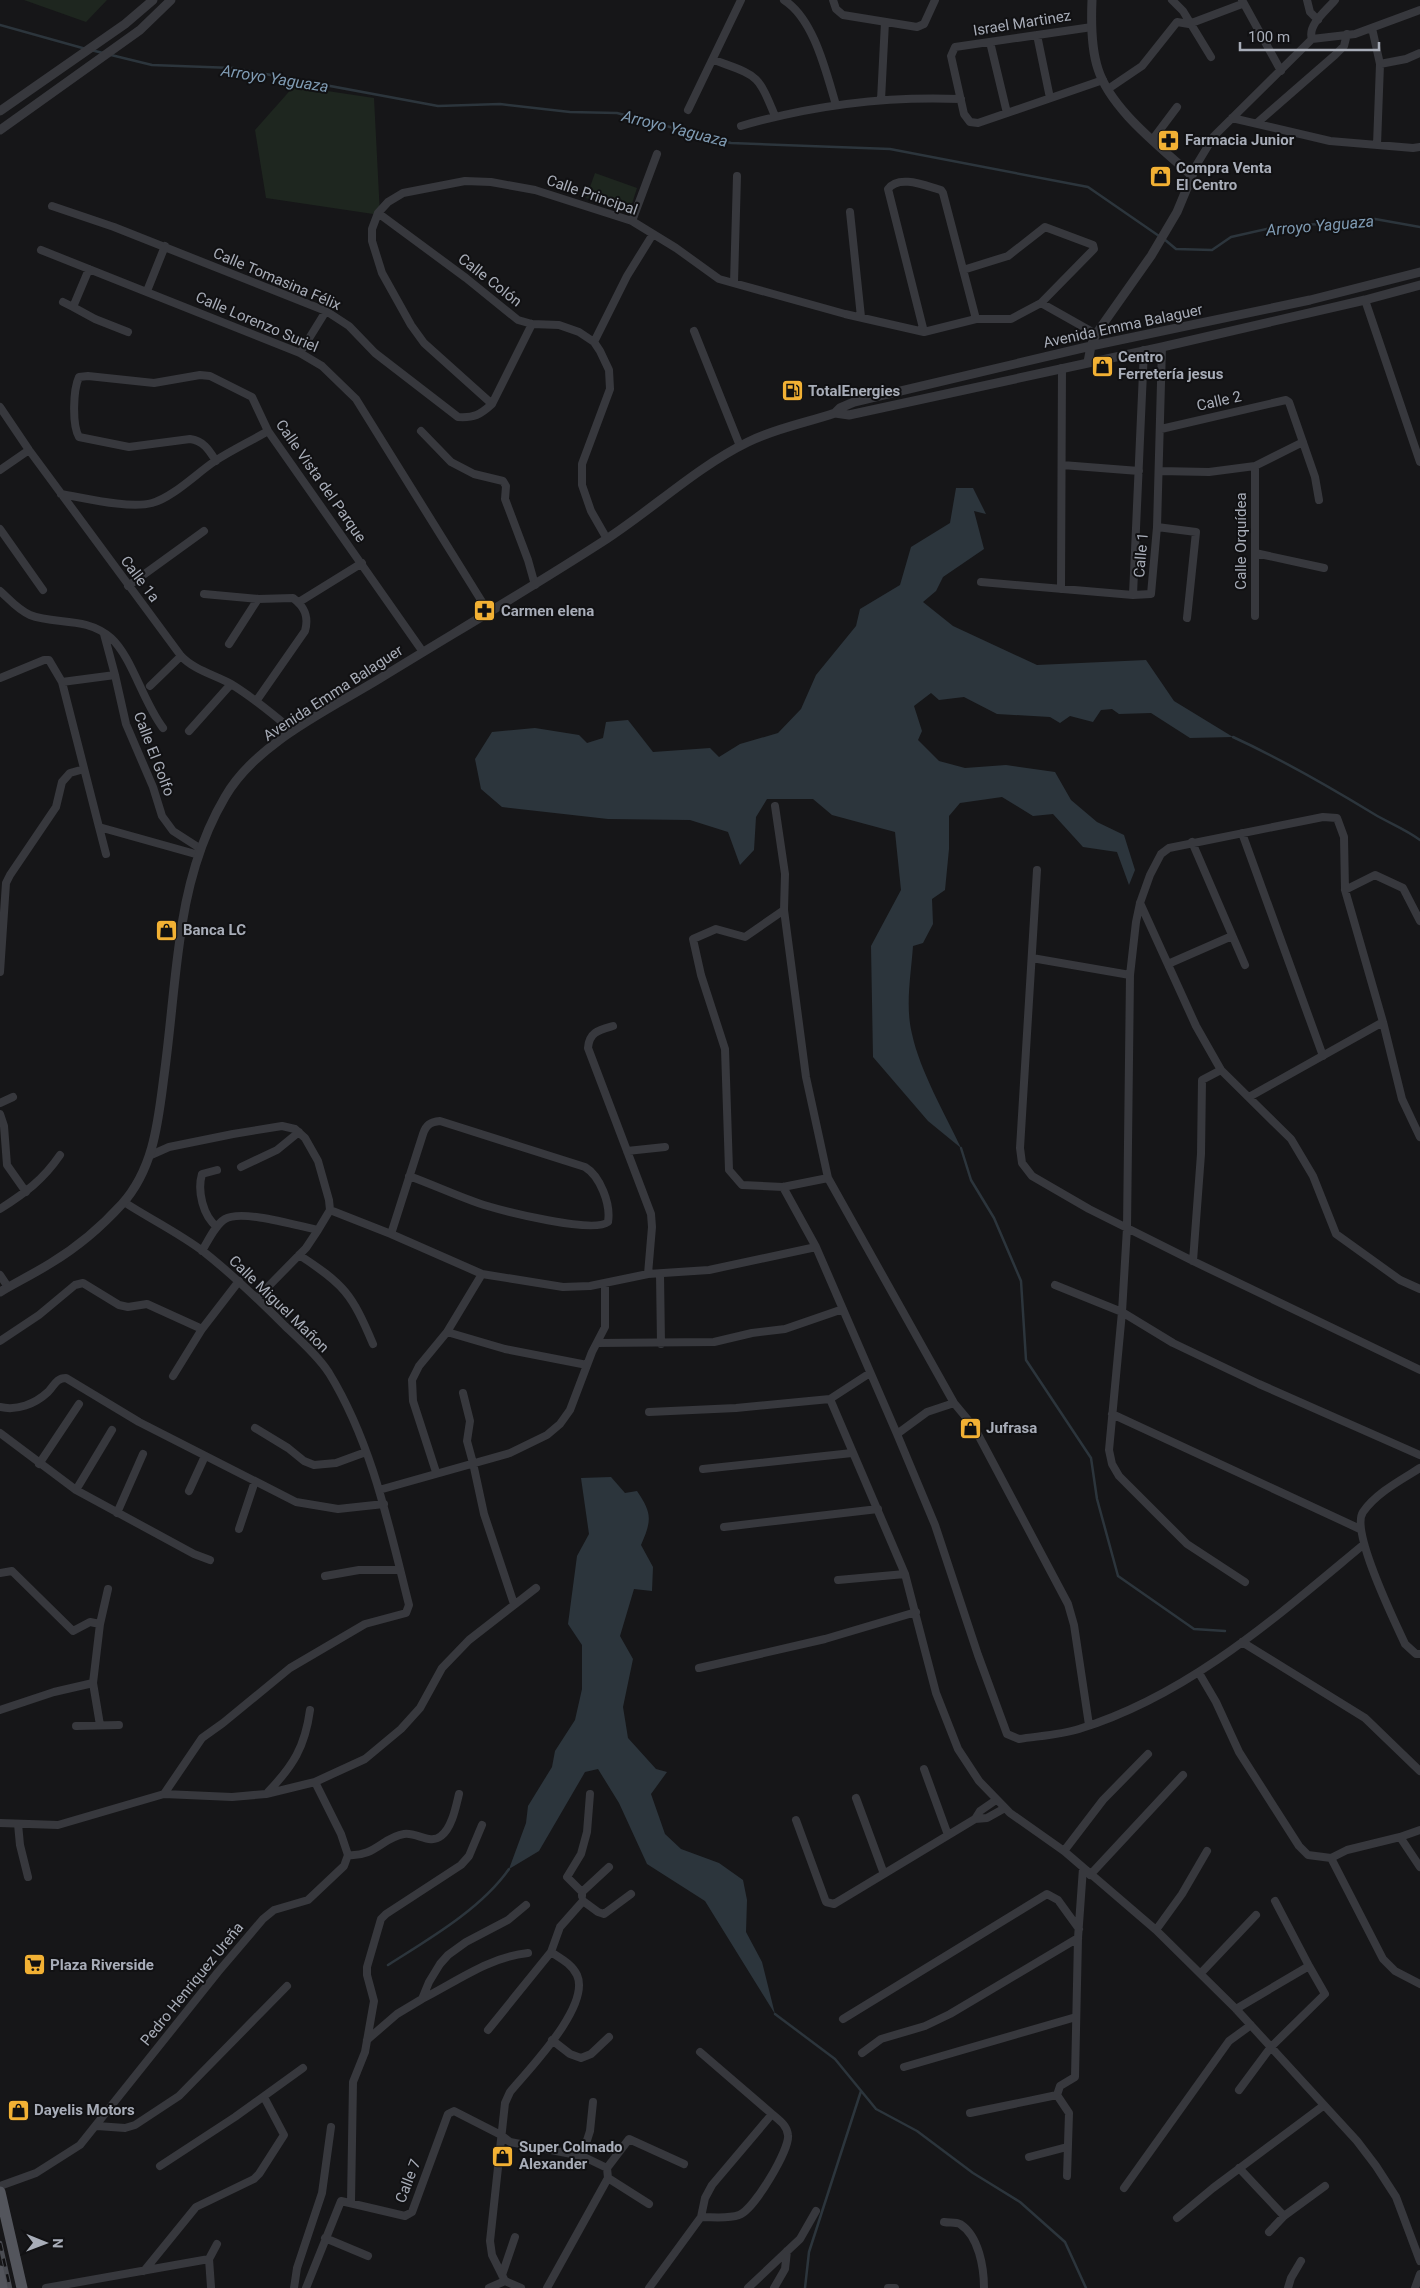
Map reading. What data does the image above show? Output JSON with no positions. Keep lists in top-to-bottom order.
{
  "streets": {
    "street": [
      "Israel Martinez",
      "Calle Principal",
      "Calle Tomasina Félix",
      "Calle Colón",
      "Calle Lorenzo Suriel",
      "Avenida Emma Balaguer",
      "Calle 2",
      "Calle Vista del Parque",
      "Calle Orquídea",
      "Calle 1",
      "Calle 1a",
      "Calle El Golfo",
      "Calle Miguel Mañon",
      "Pedro Henriquez Ureña",
      "Calle 7"
    ]
  },
  "crossings": [
    ["Calle Principal", "Calle Colón"],
    ["Calle Tomasina Félix", "Calle Colón"],
    ["Calle Lorenzo Suriel", "Avenida Emma Balaguer"],
    ["Avenida Emma Balaguer", "Calle Vista del Parque"],
    ["Avenida Emma Balaguer", "Calle 1"],
    ["Avenida Emma Balaguer", "Calle 1a"],
    ["Avenida Emma Balaguer", "Calle El Golfo"],
    ["Avenida Emma Balaguer", "Calle Miguel Mañon"],
    ["Calle 2", "Calle 1"]
  ],
  "water": ["Arroyo Yaguaza"],
  "places": {
    "pharmacy": ["Farmacia Junior", "Carmen elena"],
    "shop": [
      "Compra Venta El Centro",
      "Centro Ferretería jesus",
      "Banca LC",
      "Jufrasa",
      "Dayelis Motors",
      "Super Colmado Alexander"
    ],
    "fuel station": ["TotalEnergies"],
    "supermarket": ["Plaza Riverside"]
  },
  "scale_bar": "100 m",
  "north": "right"
}
